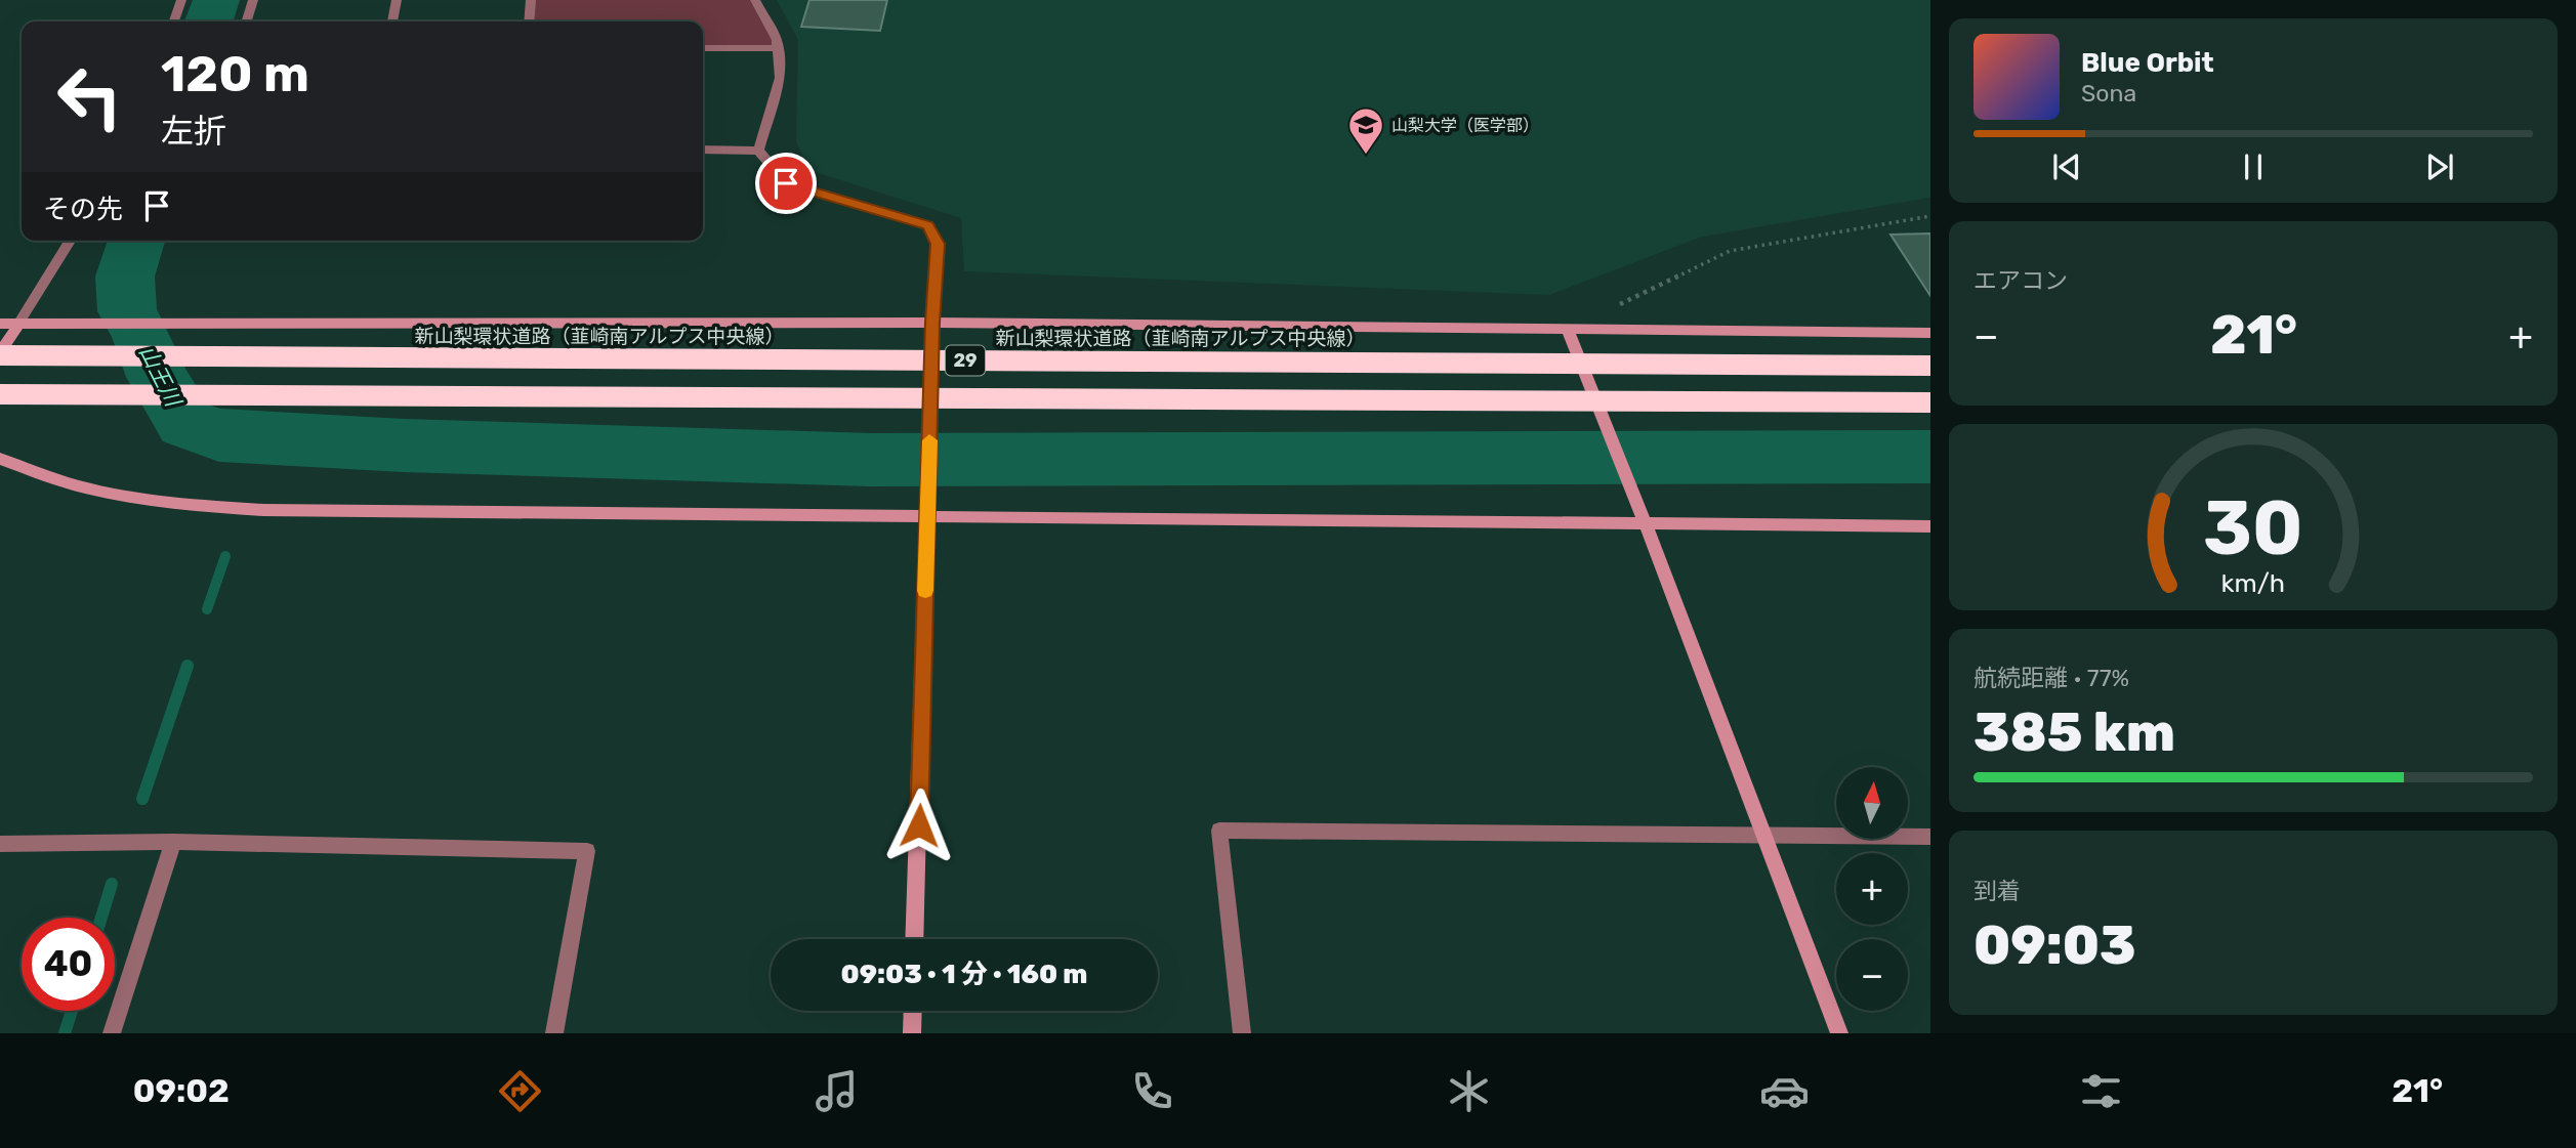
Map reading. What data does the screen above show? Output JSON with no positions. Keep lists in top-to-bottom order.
{
  "streets": {
    "highway": ["新山梨環状道路（韮崎南アルプス中央線）", "29"]
  },
  "water": ["山王川"],
  "places": {
    "school or university": ["山梨大学（医学部）"]
  },
  "north": "top",
  "page": {
    "turn": ["120 m", "左折"],
    "song": ["Blue Orbit", "Sona"],
    "then": "その先",
    "tile": [
      "エアコン",
      ["航続距離 · 77%", "385 km"],
      ["到着", "09:03"]
    ],
    "heat": ["−", "21°", "+"],
    "map_buttons": ["+", "−"],
    "limit": "40",
    "trip": "09:03 · 1 分 · 160 m",
    "tabs": ["09:02", "21°"],
    "gauge": ["30", "km/h"]
  }
}
